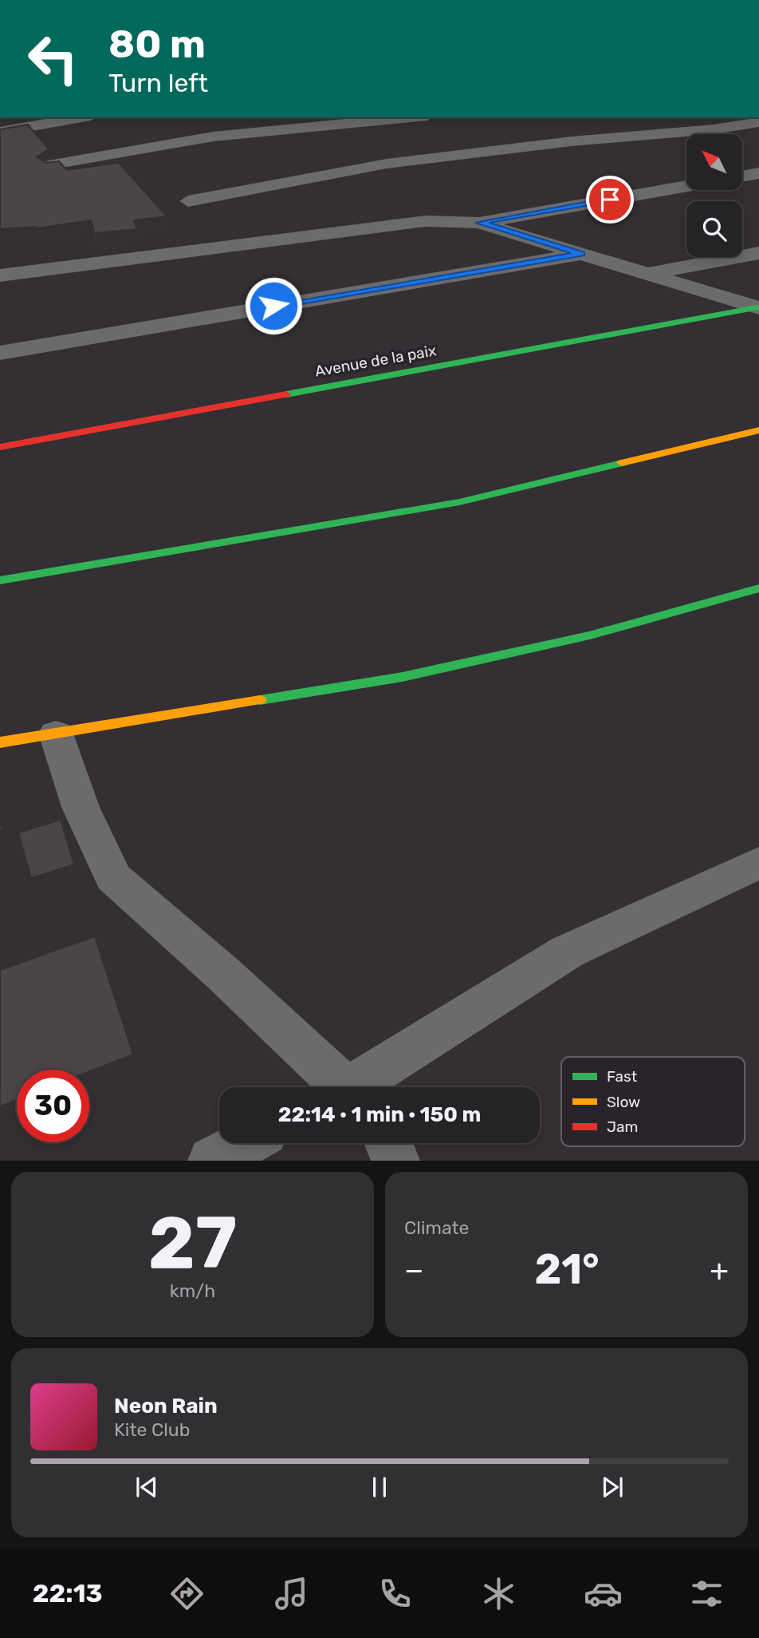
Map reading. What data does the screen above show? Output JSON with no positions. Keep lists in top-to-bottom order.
{
  "streets": {
    "street": ["Avenue de la paix"]
  },
  "legend": ["Fast", "Slow", "Jam"],
  "north": "top left",
  "page": {
    "turn": ["80 m", "Turn left"],
    "limit": "30",
    "trip": "22:14 · 1 min · 150 m",
    "tile": [
      ["27", "km/h"],
      "Climate"
    ],
    "heat": ["−", "21°", "+"],
    "song": ["Neon Rain", "Kite Club"],
    "tabs": "22:13"
  }
}
